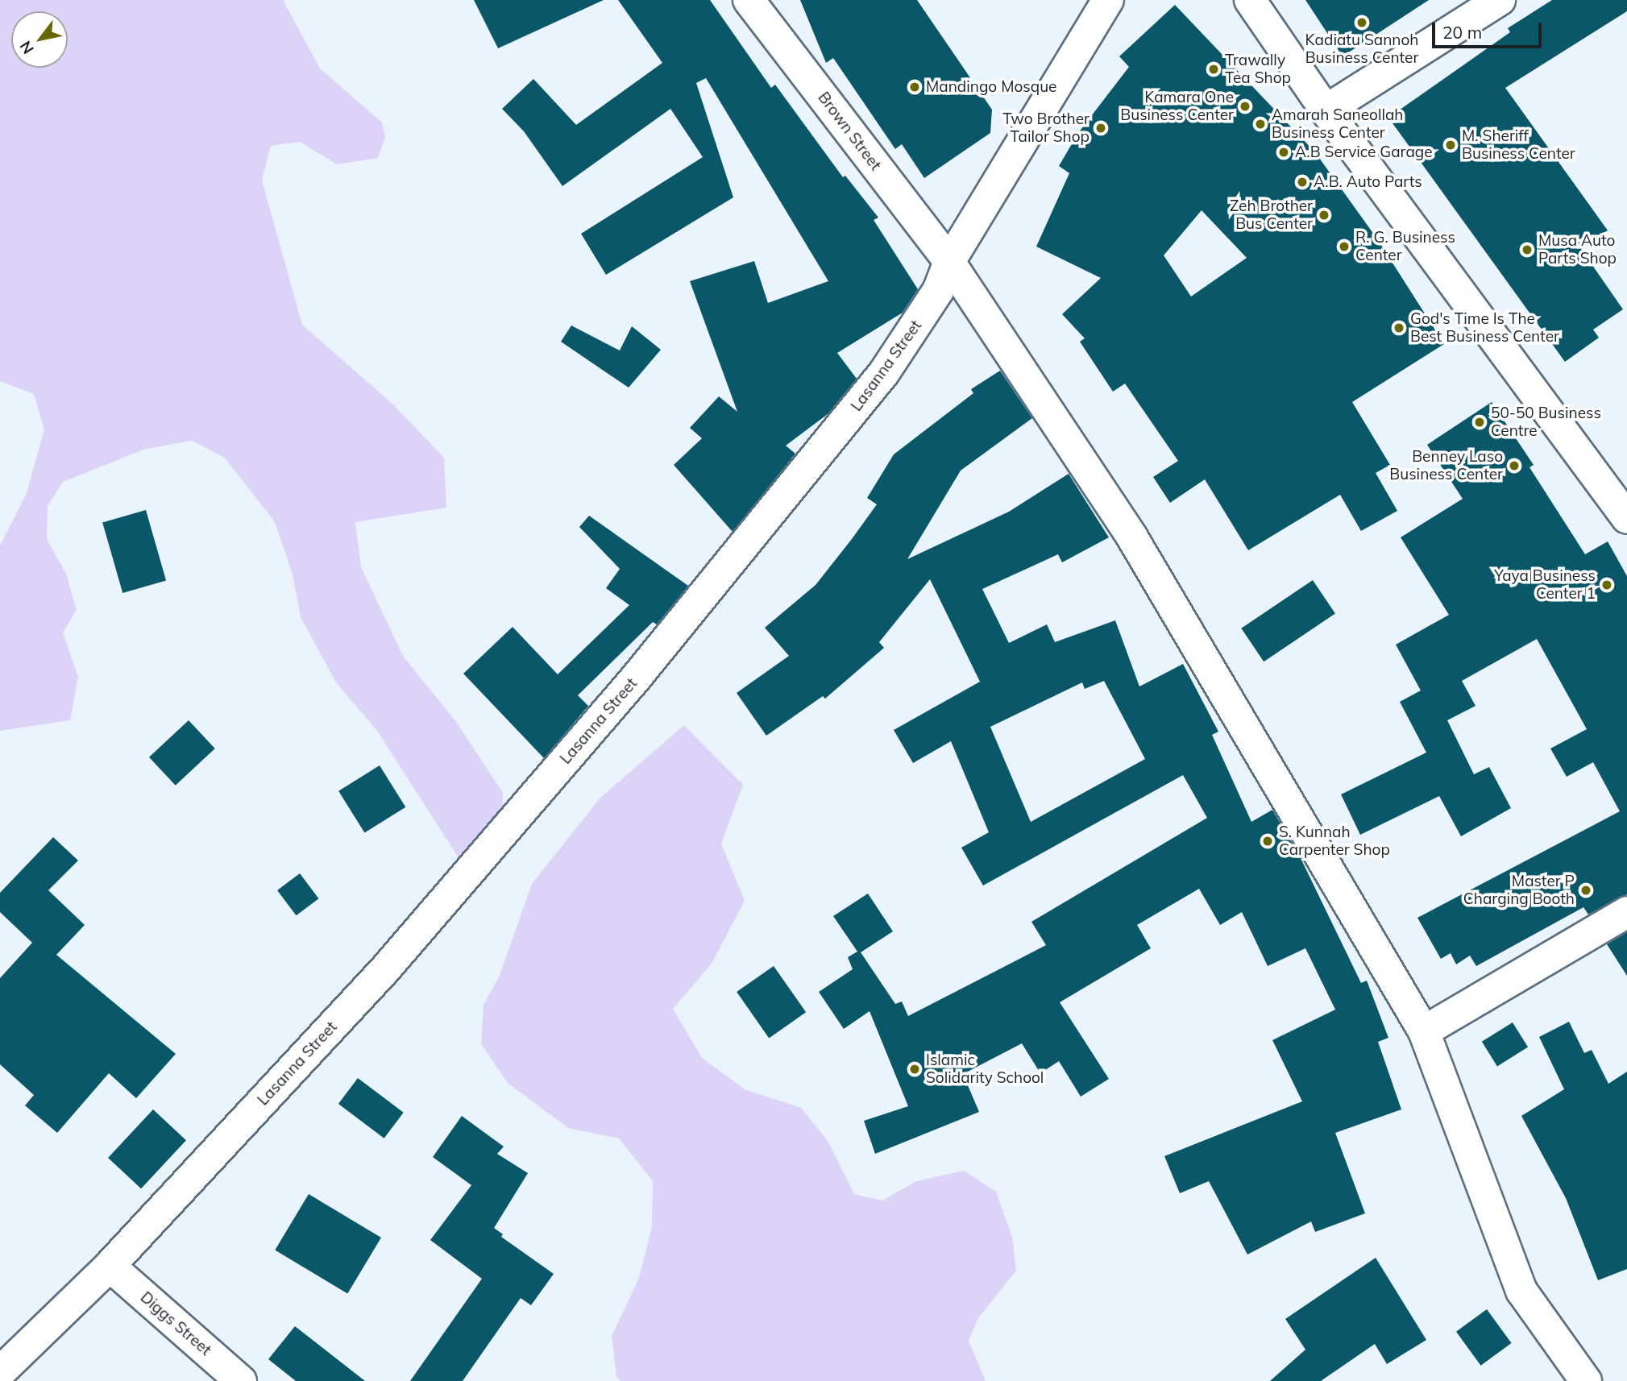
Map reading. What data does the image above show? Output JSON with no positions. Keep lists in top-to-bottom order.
{
  "streets": {
    "street": ["Brown Street", "Lasanna Street", "Diggs Street"]
  },
  "crossings": [
    ["Brown Street", "Lasanna Street"],
    ["Lasanna Street", "Diggs Street"]
  ],
  "places": [
    "Kadiatu Sannoh Business Center",
    "Trawally Tea Shop",
    "Mandingo Mosque",
    "Kamara One Business Center",
    "Amarah Saneollah Business Center",
    "Two Brother Tailor Shop",
    "M. Sheriff Business Center",
    "A.B Service Garage",
    "A.B. Auto Parts",
    "Zeh Brother Bus Center",
    "R. G. Business Center",
    "Musa Auto Parts Shop",
    "God's Time Is The Best Business Center",
    "50-50 Business Centre",
    "Benney Laso Business Center",
    "Yaya Business Center 1",
    "S. Kunnah Carpenter Shop",
    "Master P Charging Booth",
    "Islamic Solidarity School"
  ],
  "scale_bar": "20 m",
  "north": "bottom left"
}
